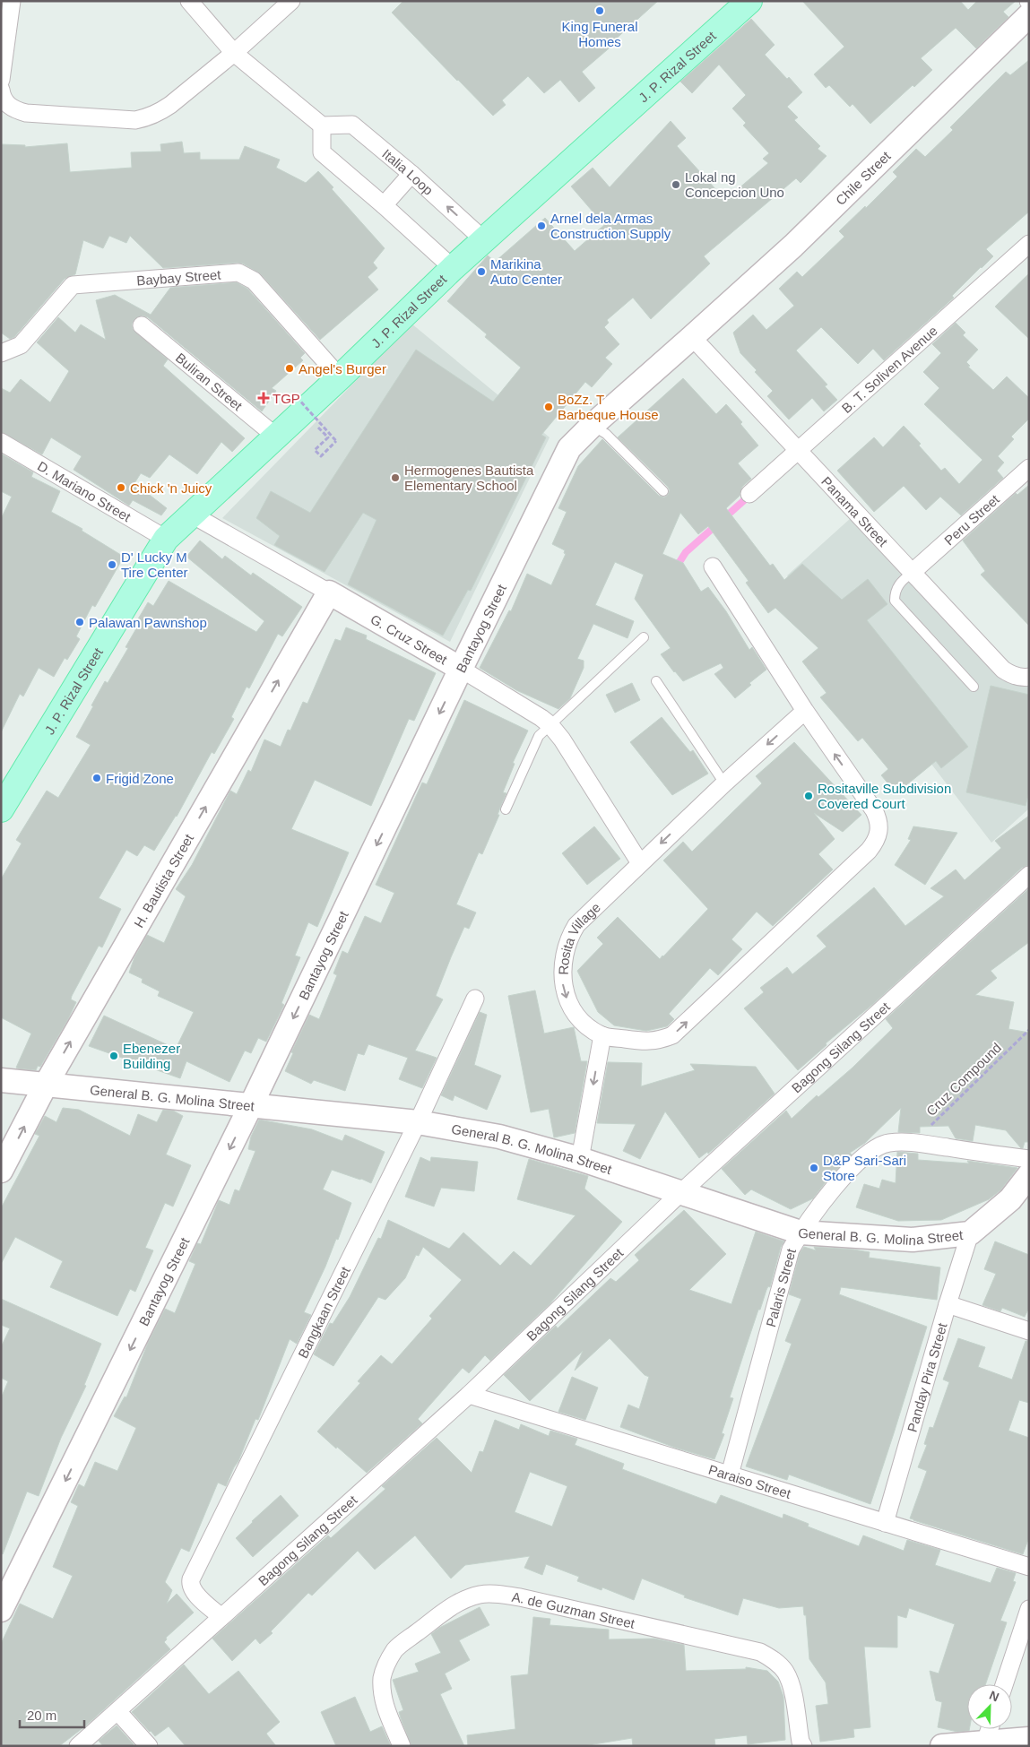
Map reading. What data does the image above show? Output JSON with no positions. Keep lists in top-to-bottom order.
{
  "streets": {
    "main road": ["J. P. Rizal Street"],
    "street": [
      "Italia Loop",
      "Chile Street",
      "Baybay Street",
      "B. T. Soliven Avenue",
      "Buliran Street",
      "D. Mariano Street",
      "Panama Street",
      "Peru Street",
      "Bantayog Street",
      "G. Cruz Street",
      "H. Bautista Street",
      "Rosita Village",
      "Bagong Silang Street",
      "General B. G. Molina Street",
      "Palaris Street",
      "Bangkaan Street",
      "Panday Pira Street",
      "Paraiso Street",
      "A. de Guzman Street"
    ],
    "path": ["Cruz Compound"]
  },
  "crossings": [
    ["J. P. Rizal Street", "Italia Loop"],
    ["J. P. Rizal Street", "Baybay Street"],
    ["J. P. Rizal Street", "Buliran Street"],
    ["J. P. Rizal Street", "D. Mariano Street"],
    ["J. P. Rizal Street", "G. Cruz Street"],
    ["Chile Street", "Panama Street"],
    ["Chile Street", "Bantayog Street"],
    ["B. T. Soliven Avenue", "Panama Street"],
    ["Panama Street", "Peru Street"],
    ["Panama Street", "Bantayog Street"],
    ["Bantayog Street", "G. Cruz Street"],
    ["Bantayog Street", "General B. G. Molina Street"],
    ["G. Cruz Street", "H. Bautista Street"],
    ["G. Cruz Street", "Rosita Village"],
    ["H. Bautista Street", "General B. G. Molina Street"],
    ["Bagong Silang Street", "General B. G. Molina Street"],
    ["Bagong Silang Street", "Bangkaan Street"],
    ["Bagong Silang Street", "Paraiso Street"],
    ["Cruz Compound", "Palaris Street"],
    ["General B. G. Molina Street", "Palaris Street"],
    ["General B. G. Molina Street", "Bangkaan Street"],
    ["General B. G. Molina Street", "Panday Pira Street"],
    ["Palaris Street", "Paraiso Street"],
    ["Panday Pira Street", "Paraiso Street"]
  ],
  "one_way": ["Bantayog Street", "H. Bautista Street"],
  "places": {
    "other": [
      "King Funeral Homes",
      "Lokal ng Concepcion Uno",
      "Arnel dela Armas Construction Supply",
      "Marikina Auto Center",
      "Angel's Burger",
      "BoZz. T Barbeque House",
      "Hermogenes Bautista Elementary School",
      "Chick 'n Juicy",
      "D' Lucky M Tire Center",
      "Palawan Pawnshop",
      "Frigid Zone",
      "Rositaville Subdivision Covered Court",
      "Ebenezer Building",
      "D&P Sari-Sari Store"
    ],
    "health": ["TGP"]
  },
  "scale_bar": "20 m",
  "north": "top right"
}
